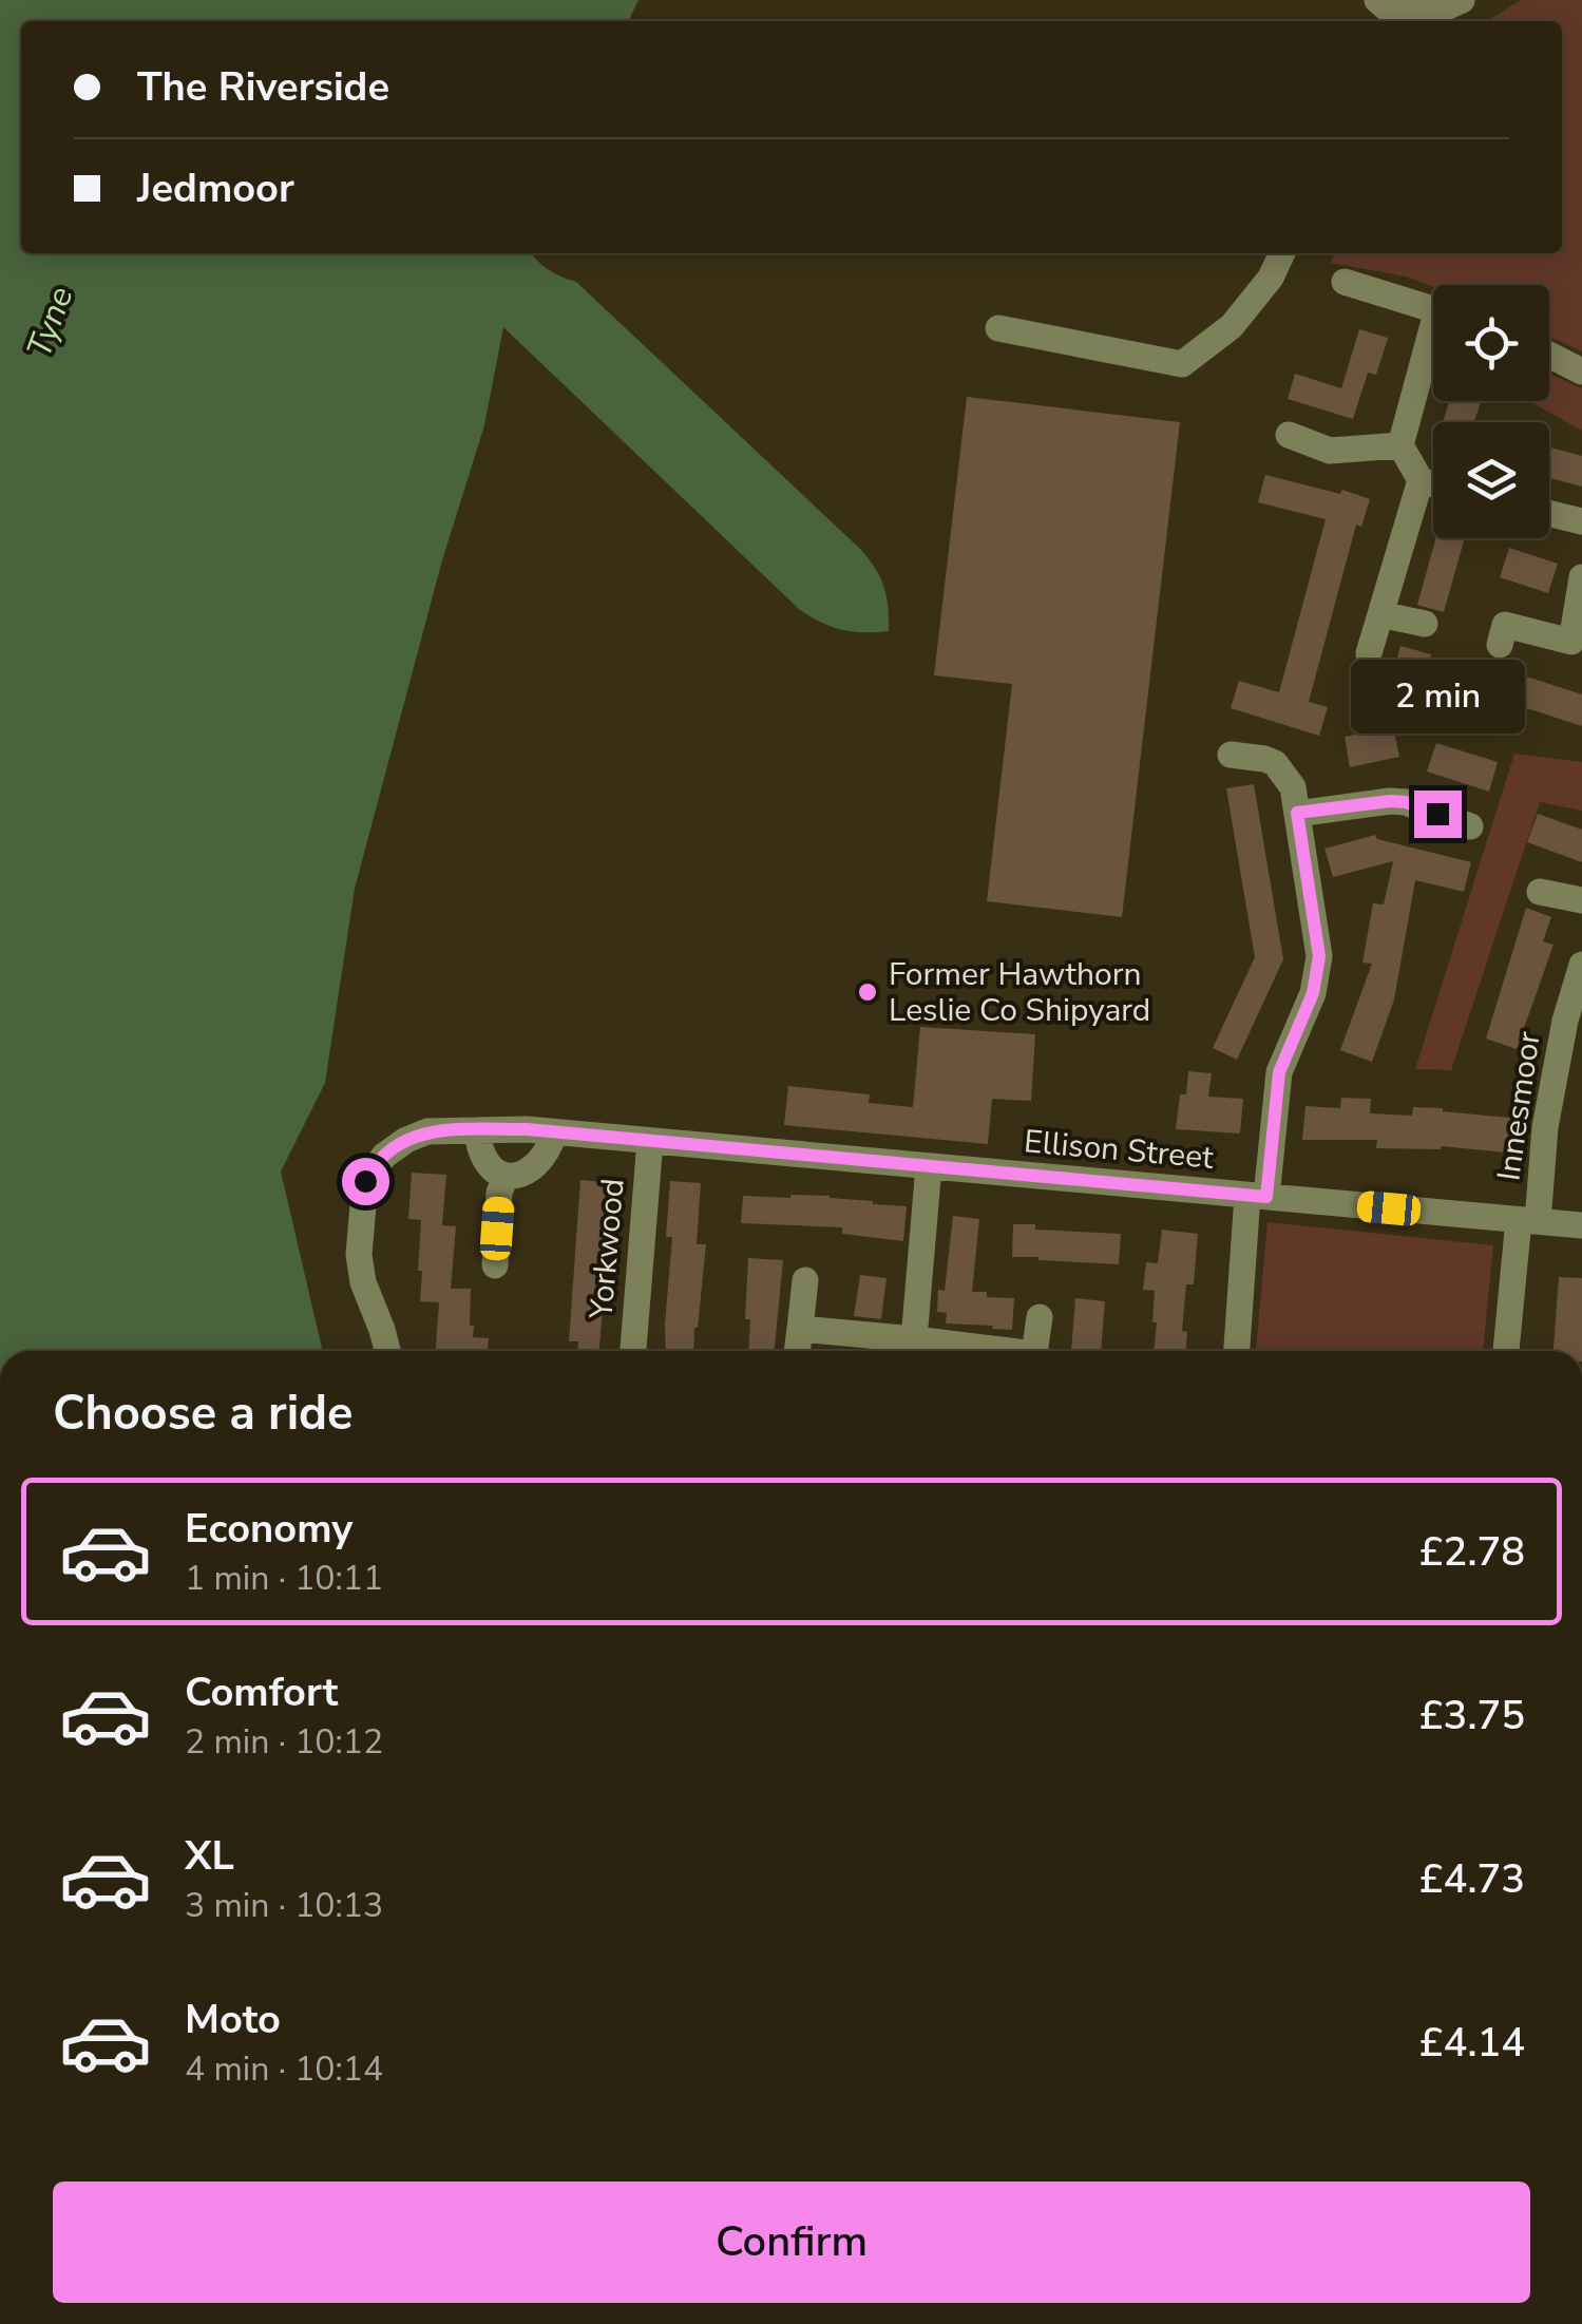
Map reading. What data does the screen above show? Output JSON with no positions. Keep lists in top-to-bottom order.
{
  "streets": {
    "street": ["Innesmoor", "Ellison Street", "Yorkwood"]
  },
  "crossings": [
    ["Innesmoor", "Ellison Street"],
    ["Ellison Street", "Yorkwood"]
  ],
  "water": ["Tyne"],
  "places": ["Former Hawthorn Leslie Co Shipyard"],
  "page": {
    "banner": ["The Riverside", "Jedmoor"],
    "bubble": "2 min",
    "heading": "Choose a ride",
    "list": [
      {
        "name": "Economy",
        "note": "1 min · 10:11",
        "value": "£2.78"
      },
      {
        "name": "Comfort",
        "note": "2 min · 10:12",
        "value": "£3.75"
      },
      {
        "name": "XL",
        "note": "3 min · 10:13",
        "value": "£4.73"
      },
      {
        "name": "Moto",
        "note": "4 min · 10:14",
        "value": "£4.14"
      }
    ],
    "buttons": "Confirm"
  }
}
